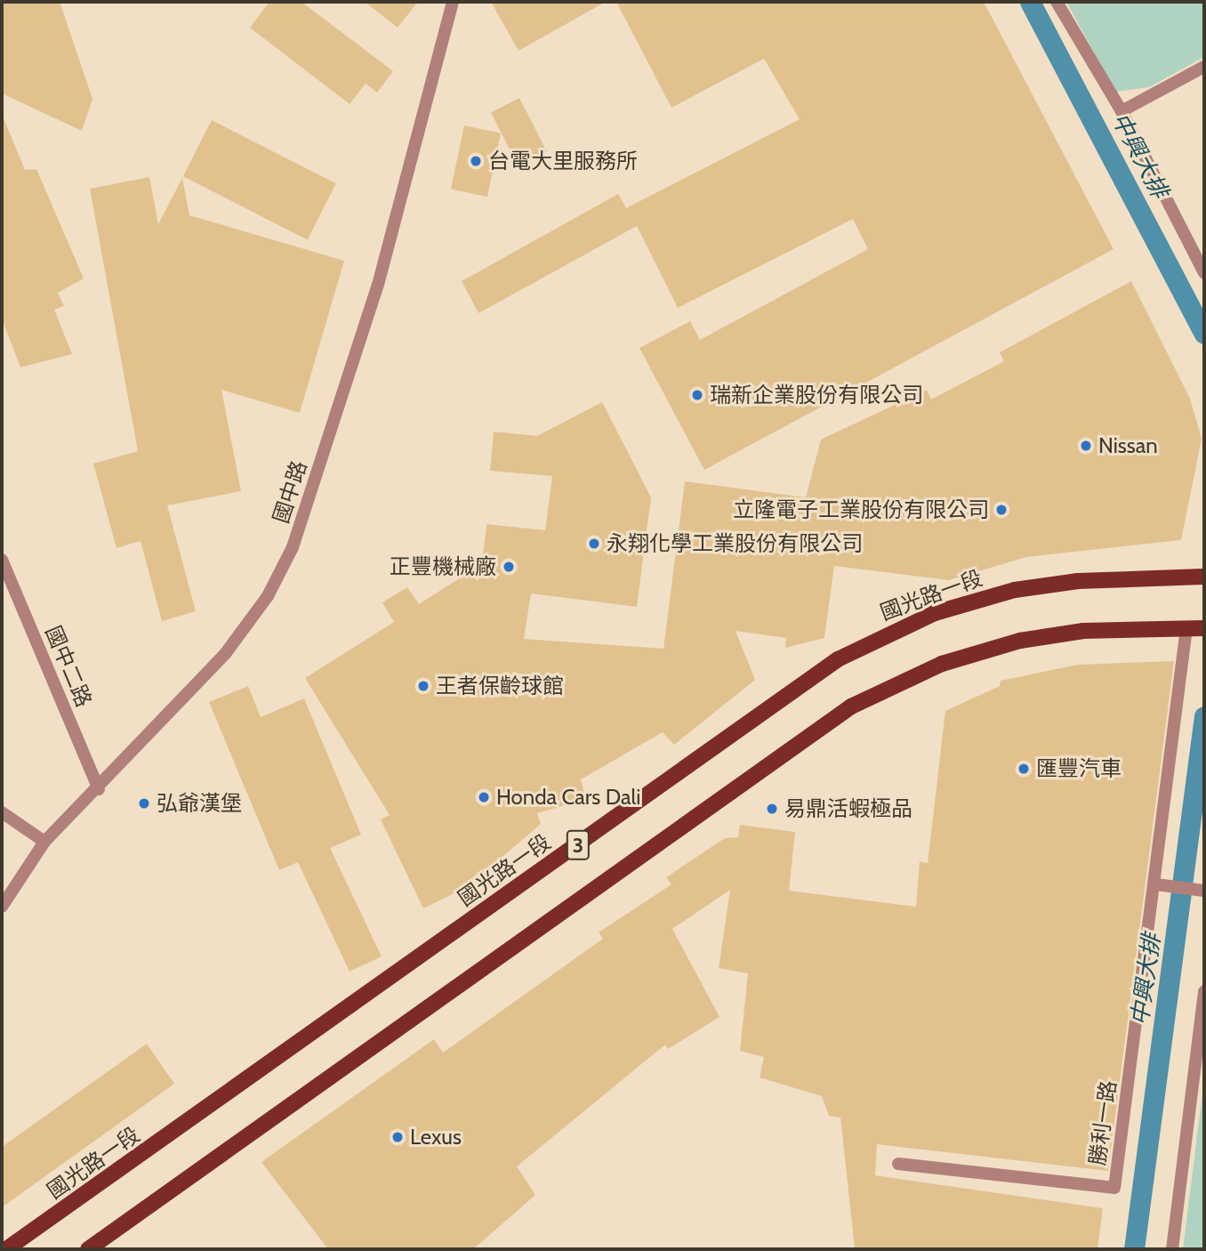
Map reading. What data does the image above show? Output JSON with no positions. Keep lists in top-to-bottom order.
{
  "streets": {
    "main road": ["國光路一段", "3"],
    "street": ["國中路", "國中二路", "勝利一路"]
  },
  "crossings": [
    ["國中路", "國中二路"],
    ["3", "勝利一路"]
  ],
  "water": ["中興大排"],
  "places": [
    "台電大里服務所",
    "瑞新企業股份有限公司",
    "Nissan",
    "立隆電子工業股份有限公司",
    "永翔化學工業股份有限公司",
    "正豐機械廠",
    "王者保齡球館",
    "匯豐汽車",
    "Honda Cars Dali",
    "弘爺漢堡",
    "易鼎活蝦極品",
    "Lexus"
  ]
}
